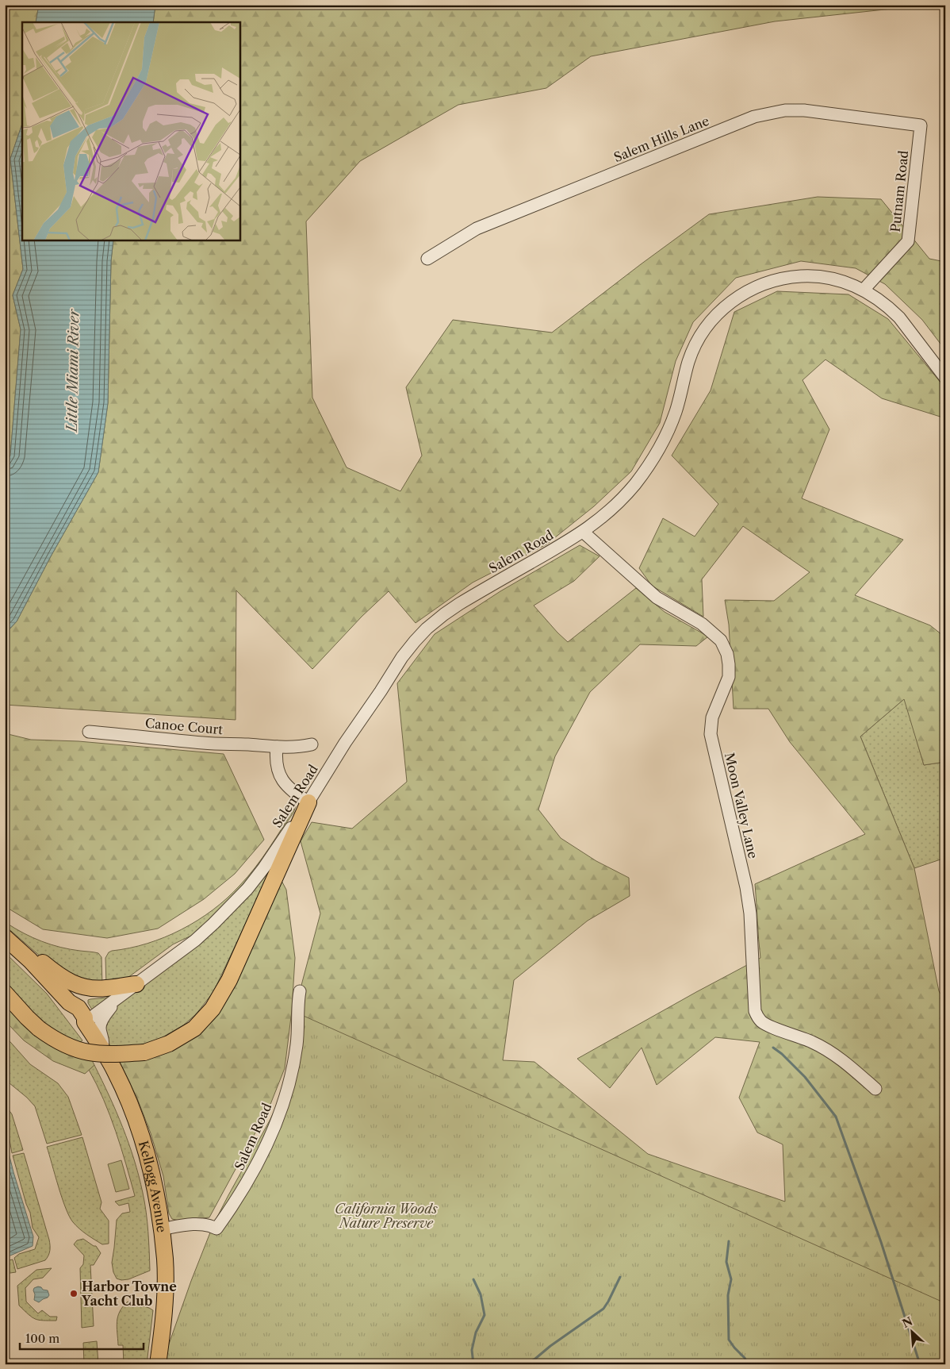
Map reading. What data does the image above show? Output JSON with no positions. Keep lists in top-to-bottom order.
{
  "streets": {
    "main road": ["Kellogg Avenue"],
    "street": [
      "Salem Hills Lane",
      "Putnam Road",
      "Salem Road",
      "Canoe Court",
      "Moon Valley Lane"
    ]
  },
  "crossings": [
    ["Salem Hills Lane", "Putnam Road"],
    ["Putnam Road", "Salem Road"],
    ["Salem Road", "Moon Valley Lane"],
    ["Salem Road", "Kellogg Avenue"]
  ],
  "water": ["Little Miami River"],
  "parks": ["California Woods Nature Preserve"],
  "places": ["Harbor Towne Yacht Club"],
  "scale_bar": "100 m",
  "north": "top left"
}
